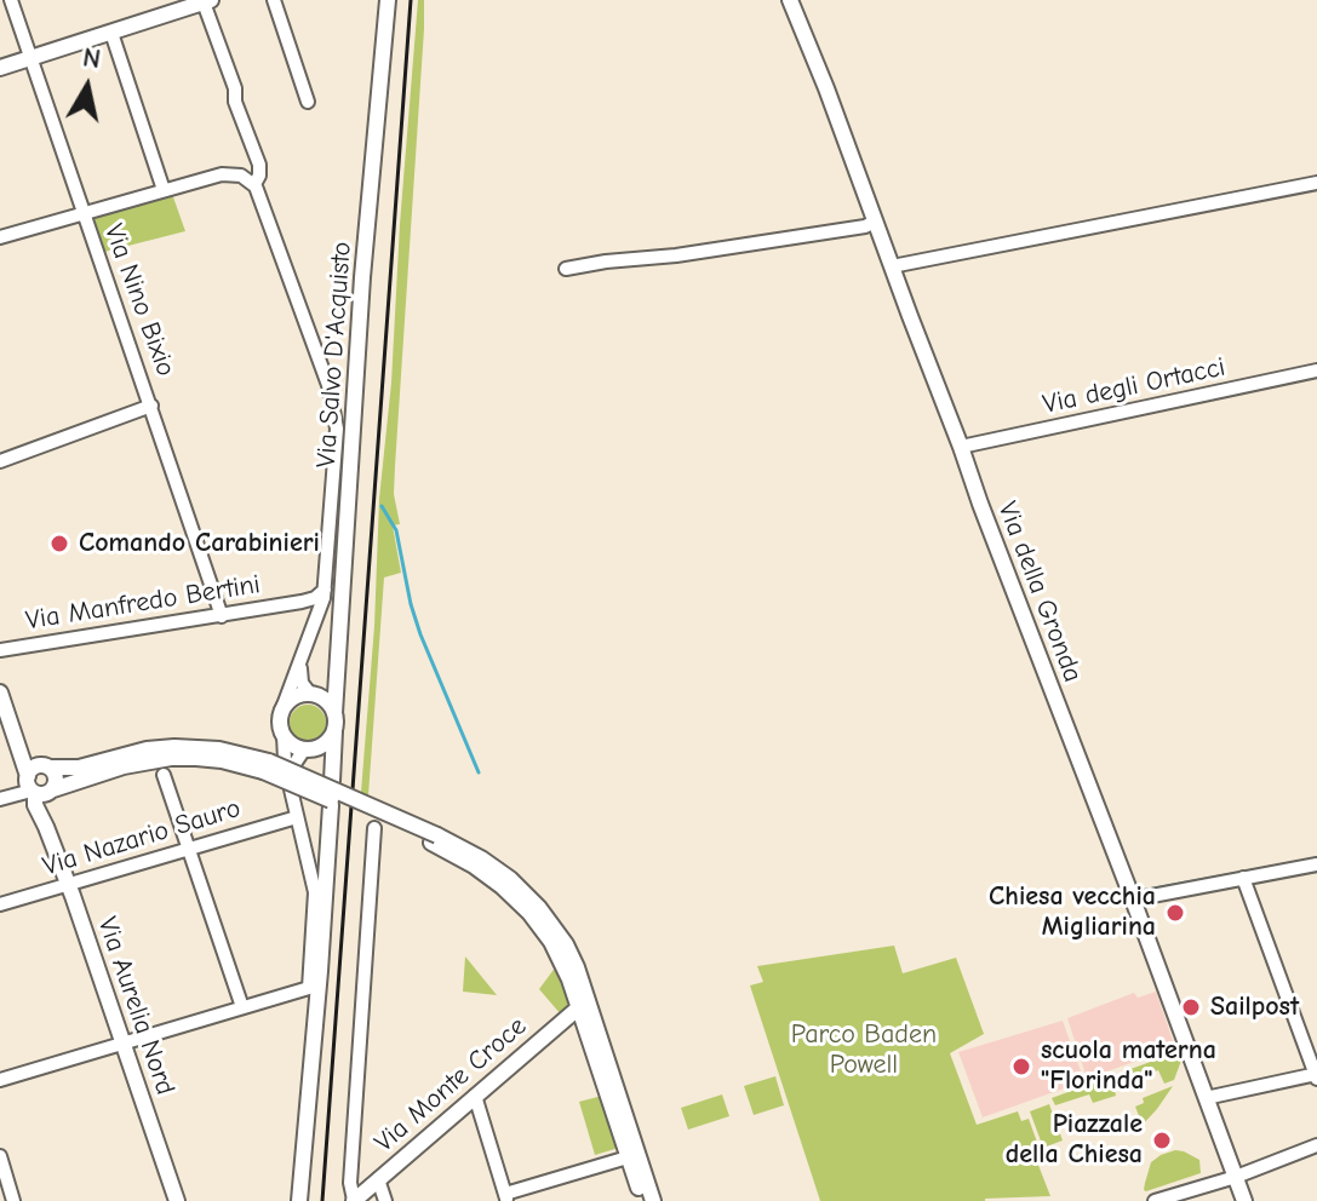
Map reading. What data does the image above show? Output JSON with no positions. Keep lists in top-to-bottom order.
{
  "streets": {
    "street": [
      "Via Nino Bixio",
      "Via Salvo D'Acquisto",
      "Via degli Ortacci",
      "Via della Gronda",
      "Via Manfredo Bertini",
      "Via Nazario Sauro",
      "Via Aurelia Nord",
      "Via Monte Croce"
    ]
  },
  "crossings": [
    ["Via Nino Bixio", "Via Manfredo Bertini"],
    ["Via degli Ortacci", "Via della Gronda"],
    ["Via Nazario Sauro", "Via Aurelia Nord"]
  ],
  "parks": ["Parco Baden Powell"],
  "places": [
    "Comando Carabinieri",
    "Chiesa vecchia Migliarina",
    "Sailpost",
    "scuola materna \"Florinda\"",
    "Piazzale della Chiesa"
  ],
  "north": "top"
}
